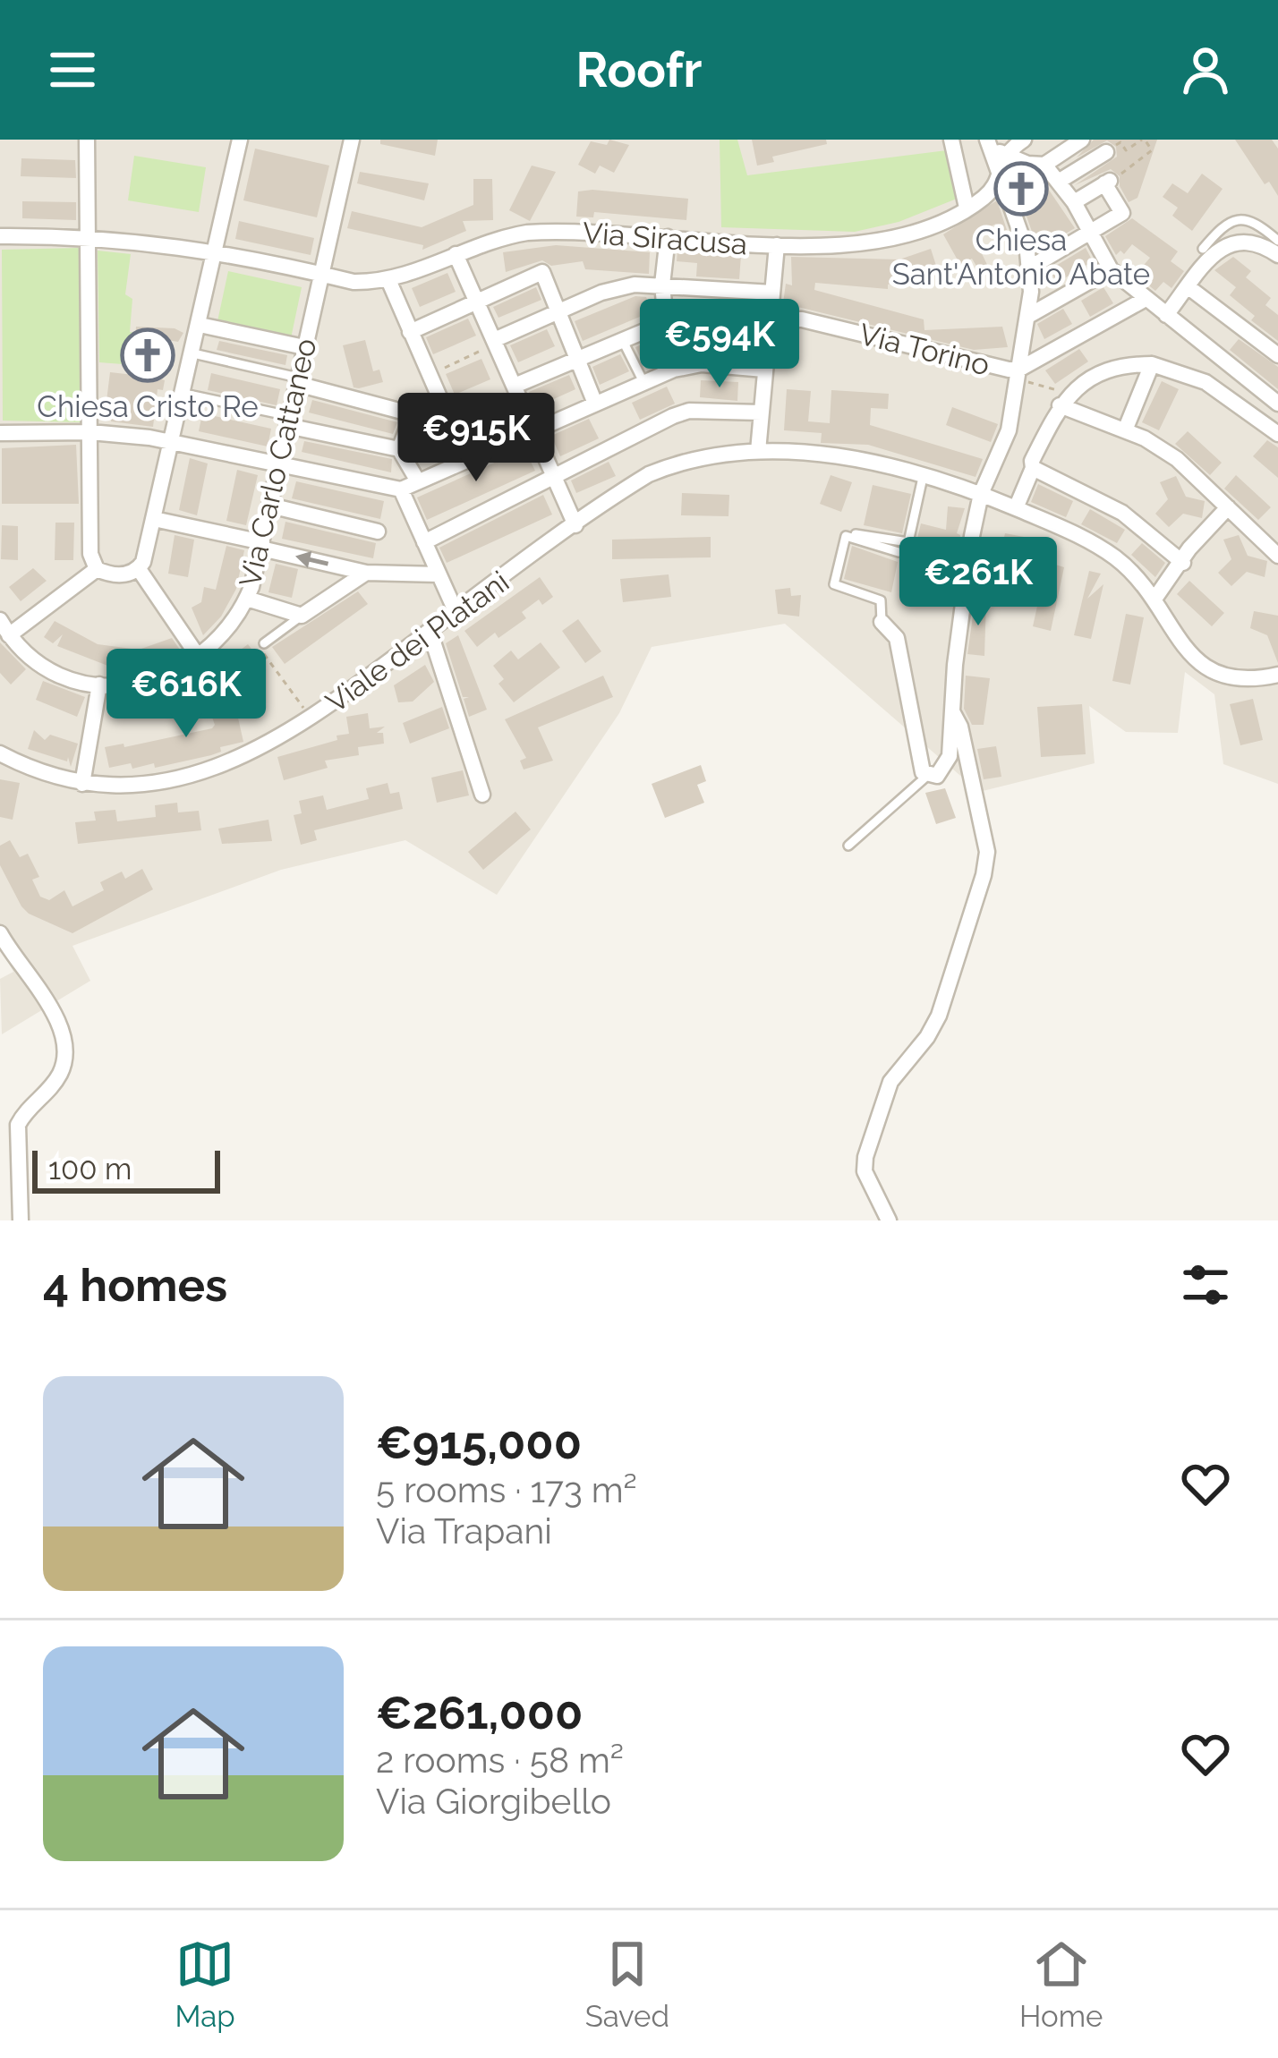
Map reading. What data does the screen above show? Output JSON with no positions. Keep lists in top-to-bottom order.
{
  "streets": {
    "street": [
      "Via Siracusa",
      "Via Torino",
      "Via Carlo Cattaneo",
      "Viale dei Platani"
    ]
  },
  "crossings": [
    ["Via Siracusa", "Via Carlo Cattaneo"]
  ],
  "places": {
    "church": ["Chiesa Sant'Antonio Abate", "Chiesa Cristo Re"]
  },
  "scale_bar": "100 m",
  "page": {
    "header": "Roofr",
    "price": [
      "€594K",
      "€915K",
      "€261K",
      "€616K"
    ],
    "scale": "100 m",
    "heading": "4 homes",
    "list": [
      {
        "name": "€915,000",
        "note": "5 rooms · 173 m² · Via Trapani"
      },
      {
        "name": "€261,000",
        "note": "2 rooms · 58 m² · Via Giorgibello"
      }
    ],
    "tabs": ["Map", "Saved", "Home"]
  }
}
